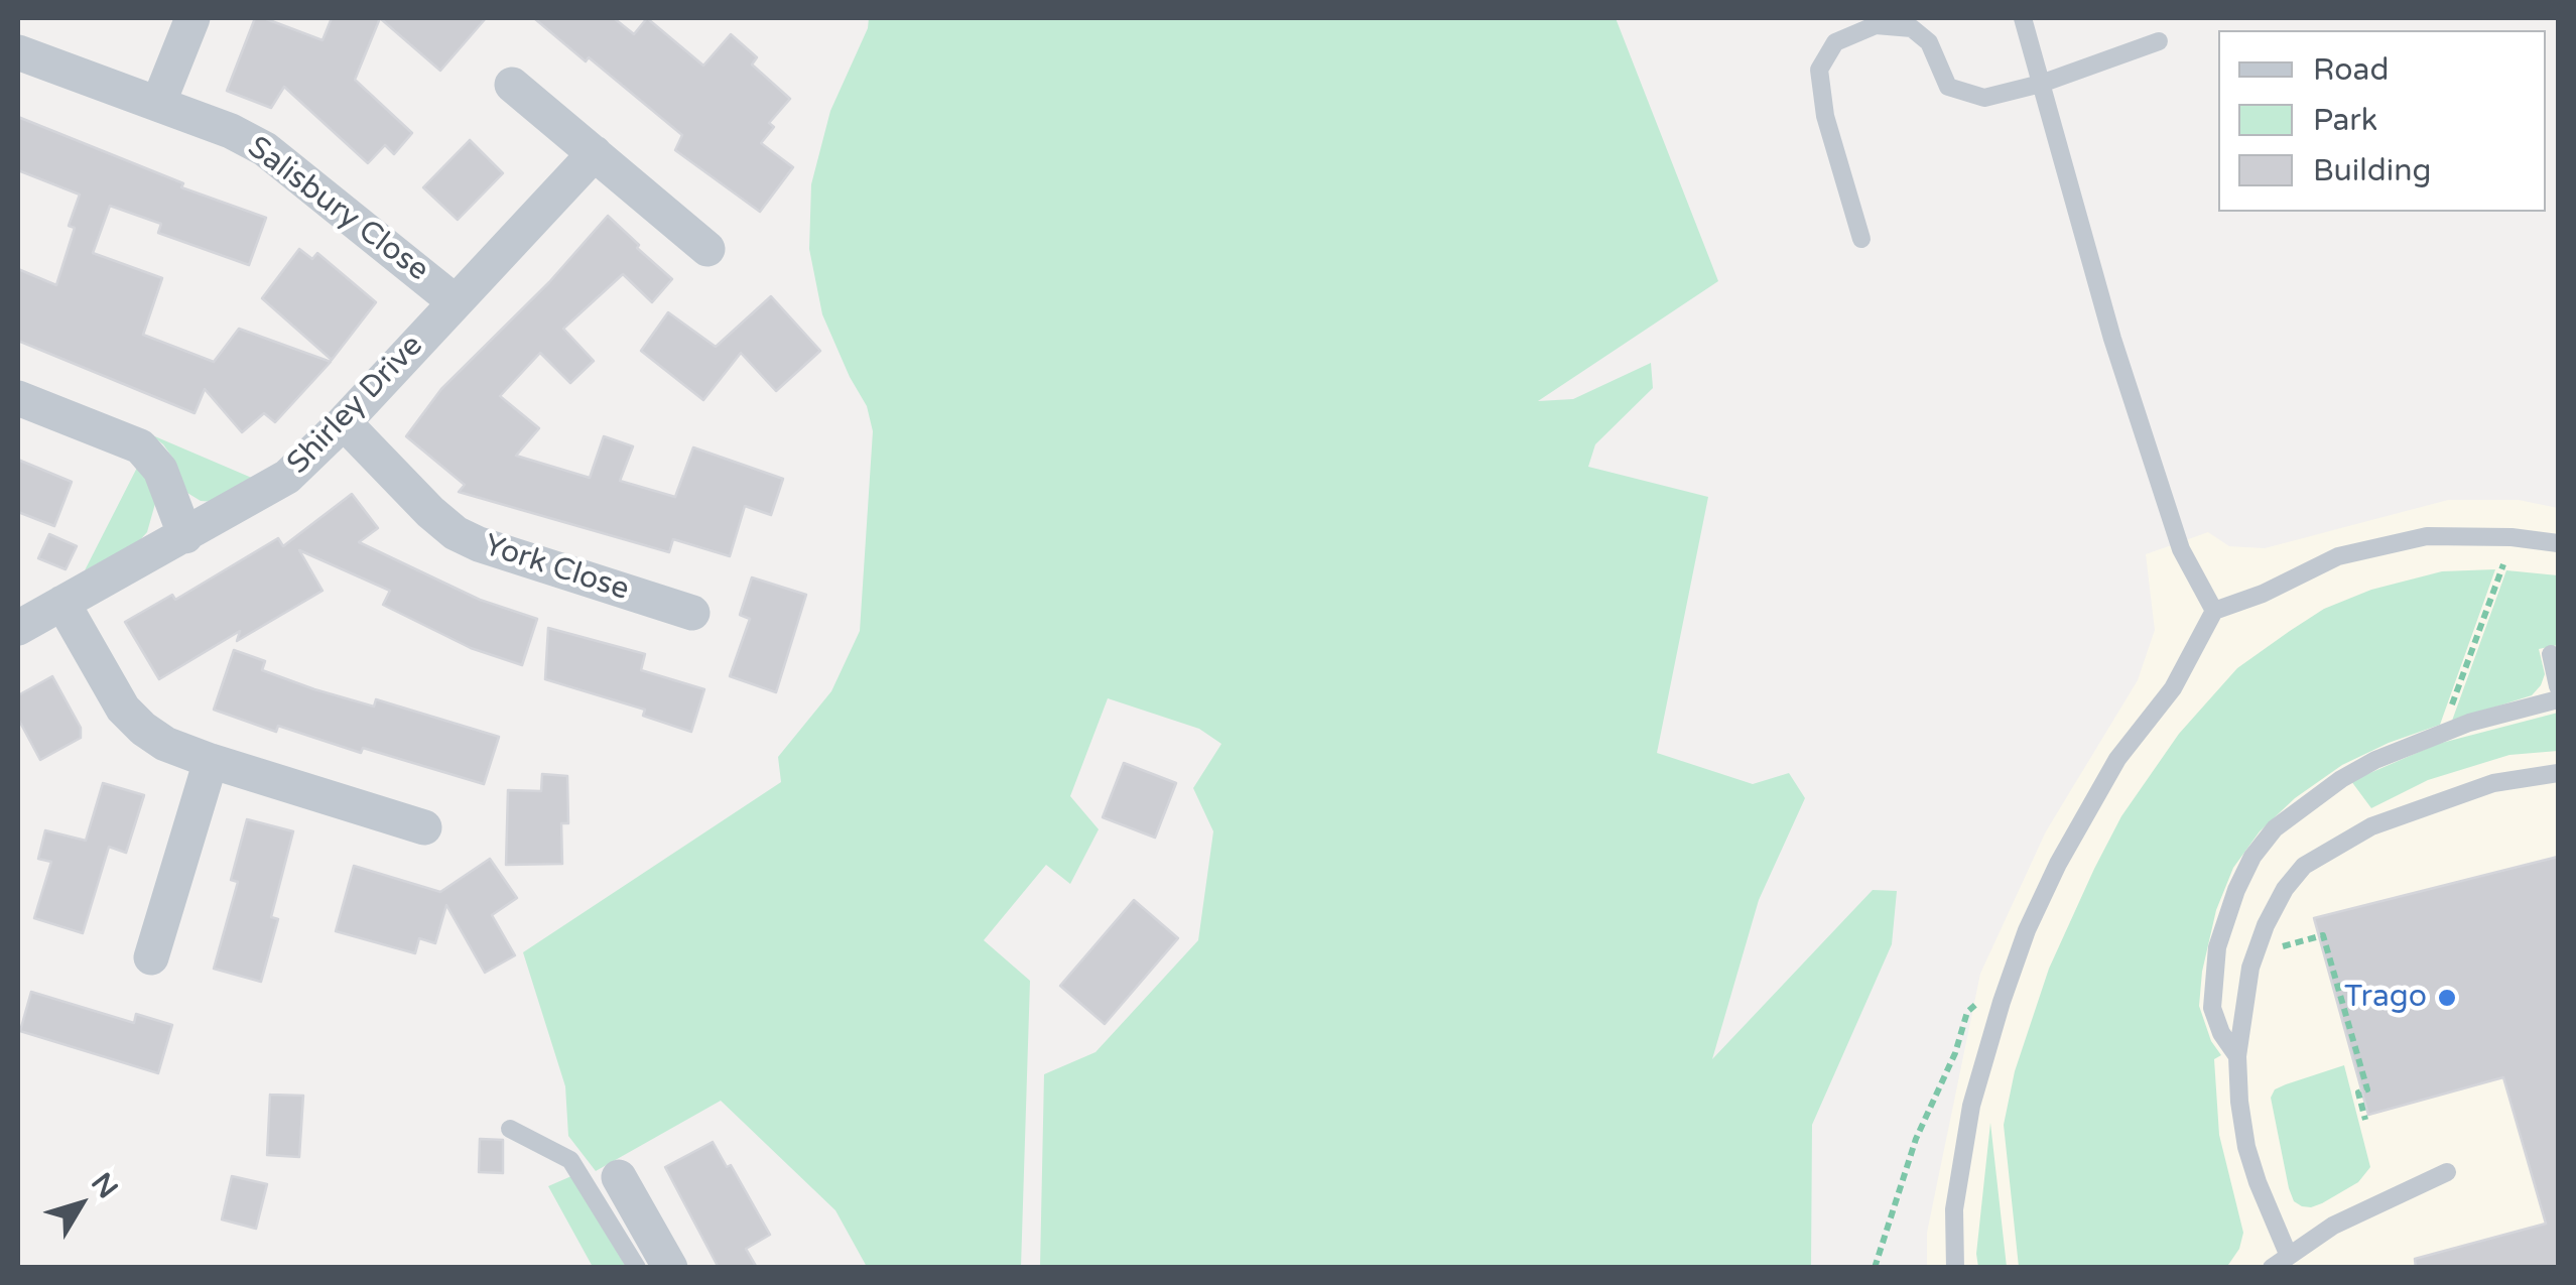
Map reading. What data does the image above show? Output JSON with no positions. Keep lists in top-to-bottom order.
{
  "streets": {
    "street": ["Salisbury Close", "Shirley Drive", "York Close"]
  },
  "crossings": [
    ["Salisbury Close", "Shirley Drive"],
    ["Shirley Drive", "York Close"]
  ],
  "places": ["Trago"],
  "legend": ["Road", "Park", "Building"],
  "north": "top right"
}
